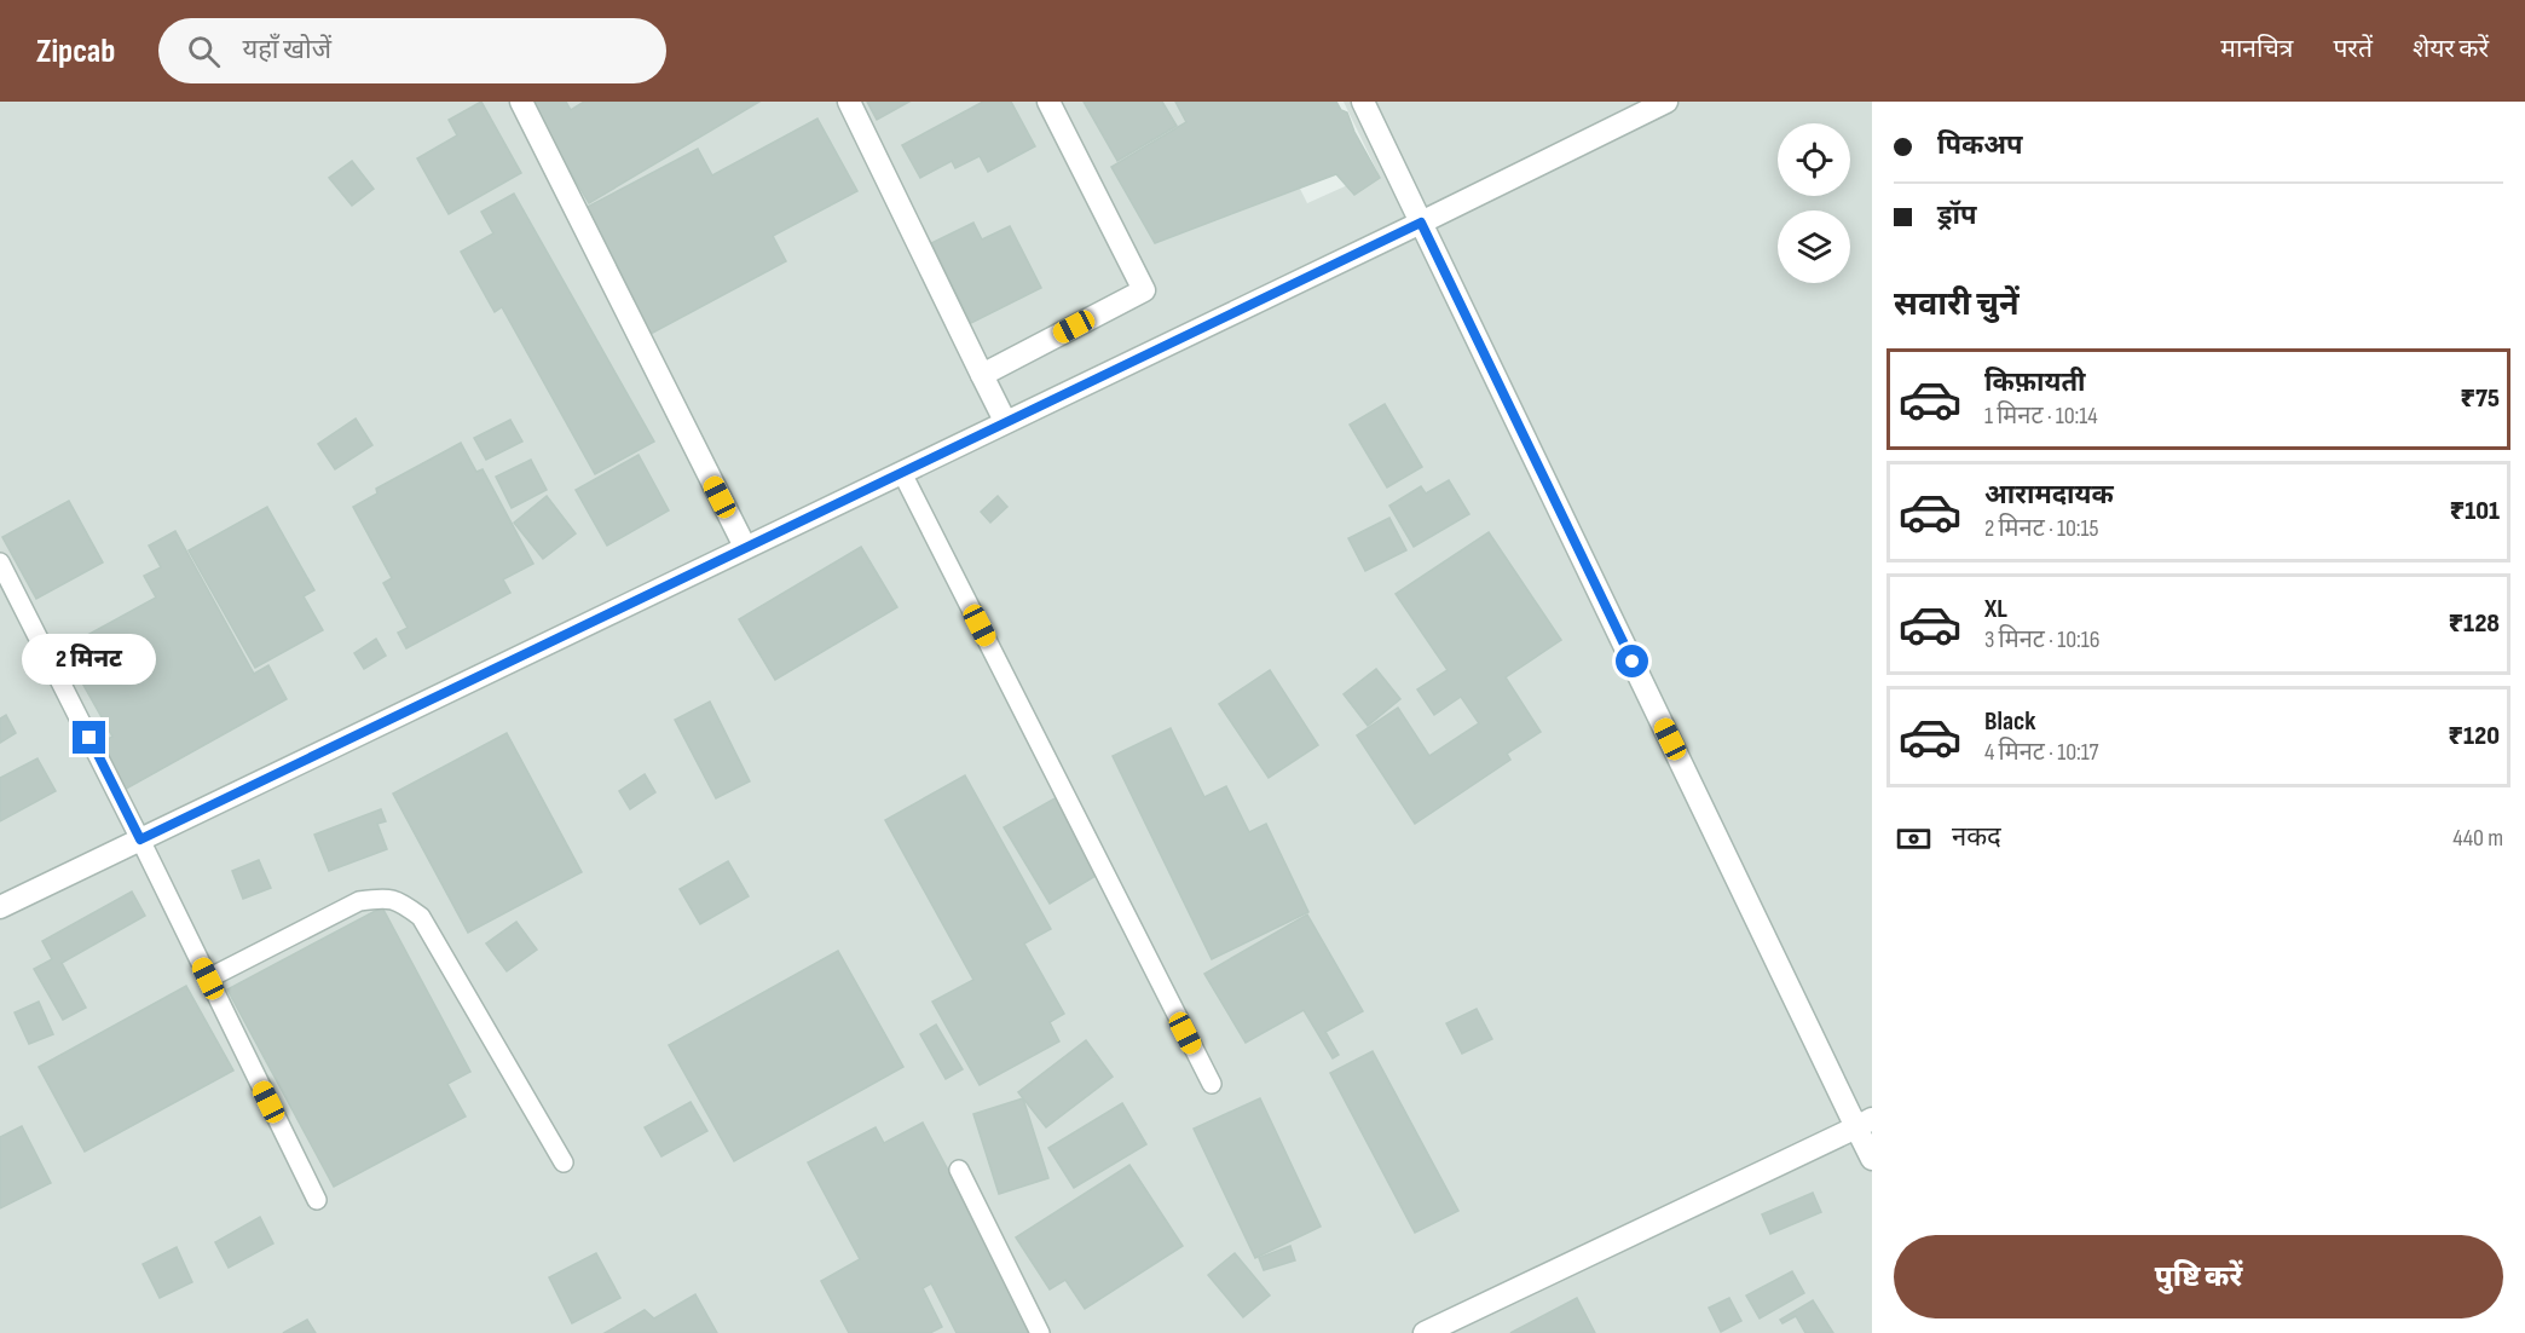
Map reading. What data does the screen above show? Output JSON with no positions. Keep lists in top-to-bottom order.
{
  "page": {
    "header": "Zipcab",
    "search": "यहाँ खोजें",
    "nav": ["मानचित्र", "परतें", "शेयर करें"],
    "banner": ["पिकअप", "ड्रॉप"],
    "heading": "सवारी चुनें",
    "list": [
      {
        "name": "किफ़ायती",
        "note": "1 मिनट · 10:14",
        "value": "₹75"
      },
      {
        "name": "आरामदायक",
        "note": "2 मिनट · 10:15",
        "value": "₹101"
      },
      {
        "name": "XL",
        "note": "3 मिनट · 10:16",
        "value": "₹128"
      },
      {
        "name": "Black",
        "note": "4 मिनट · 10:17",
        "value": "₹120"
      }
    ],
    "bubble": "2 मिनट",
    "pay": ["नकद", "440 m"],
    "buttons": "पुष्टि करें"
  }
}
